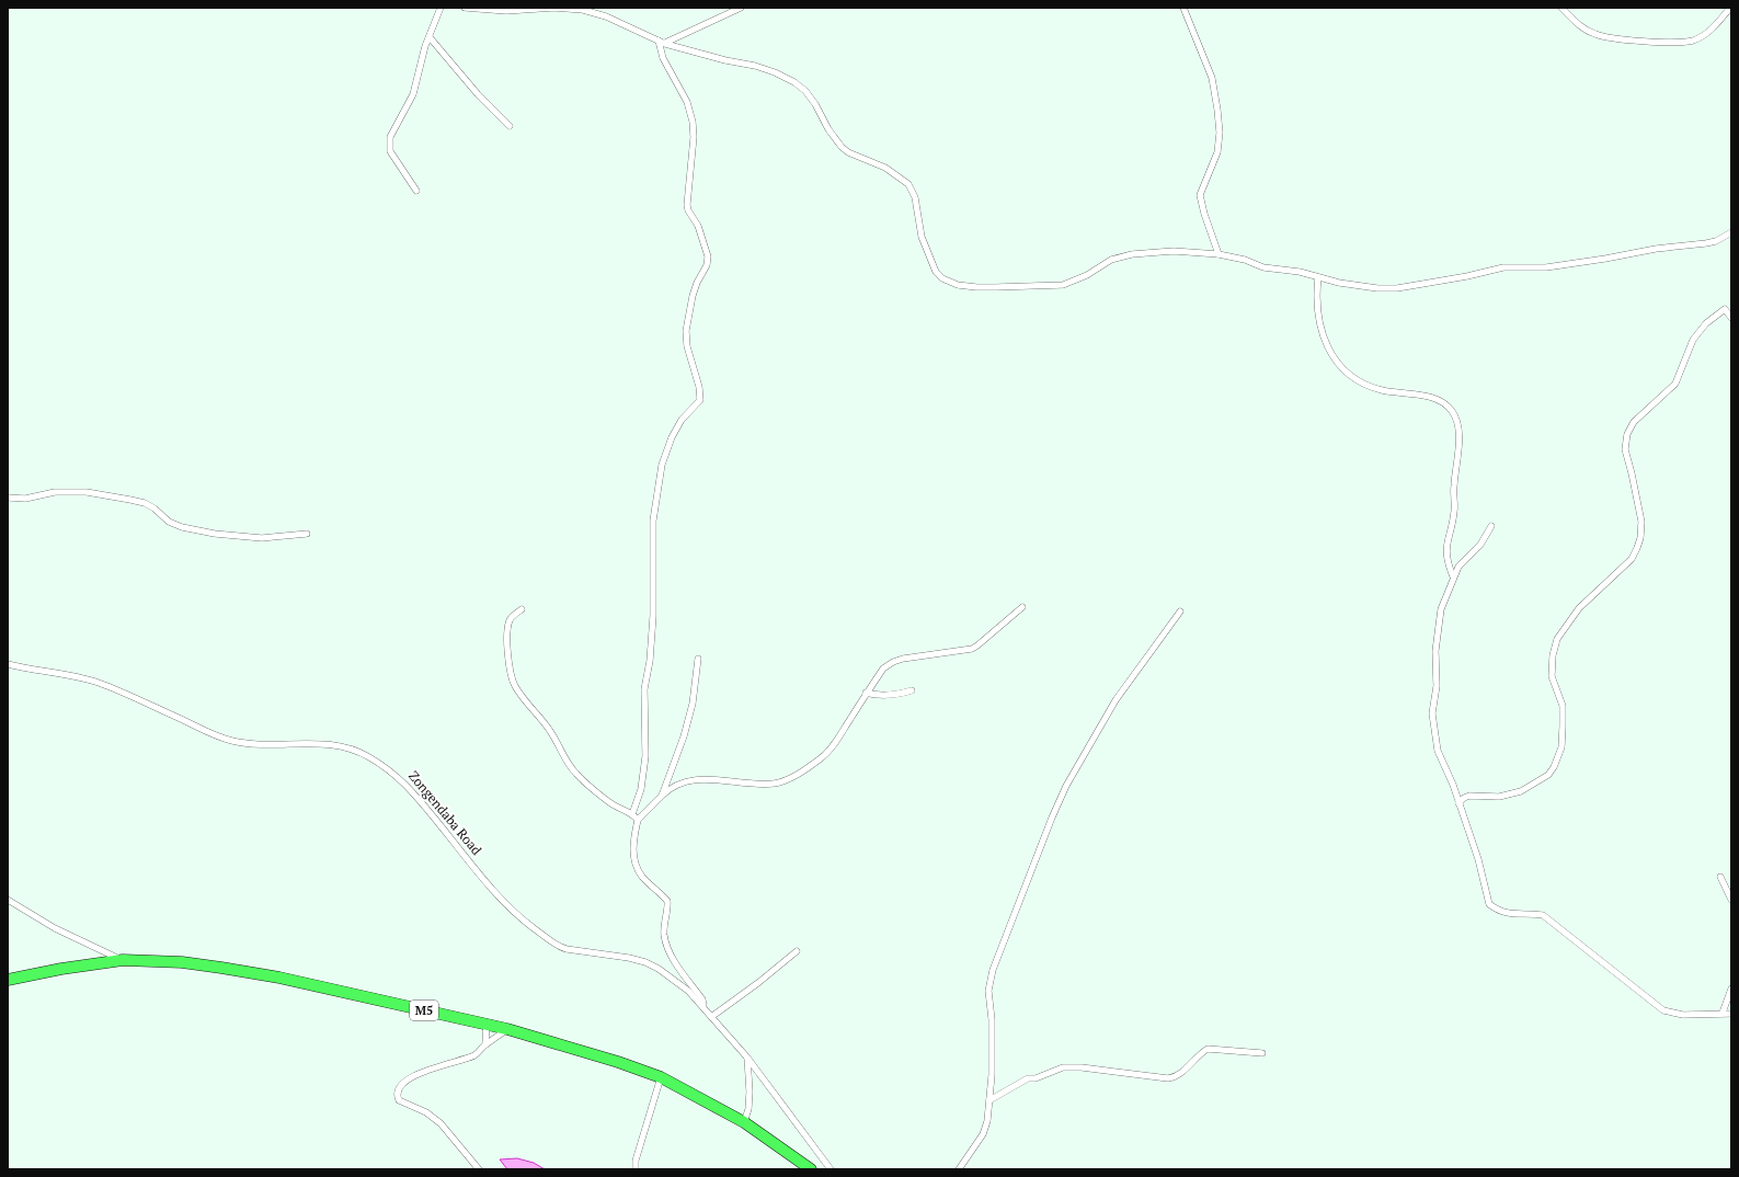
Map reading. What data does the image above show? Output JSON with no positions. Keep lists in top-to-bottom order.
{
  "streets": {
    "highway": ["M5"],
    "street": ["Zongendaba Road"]
  }
}
